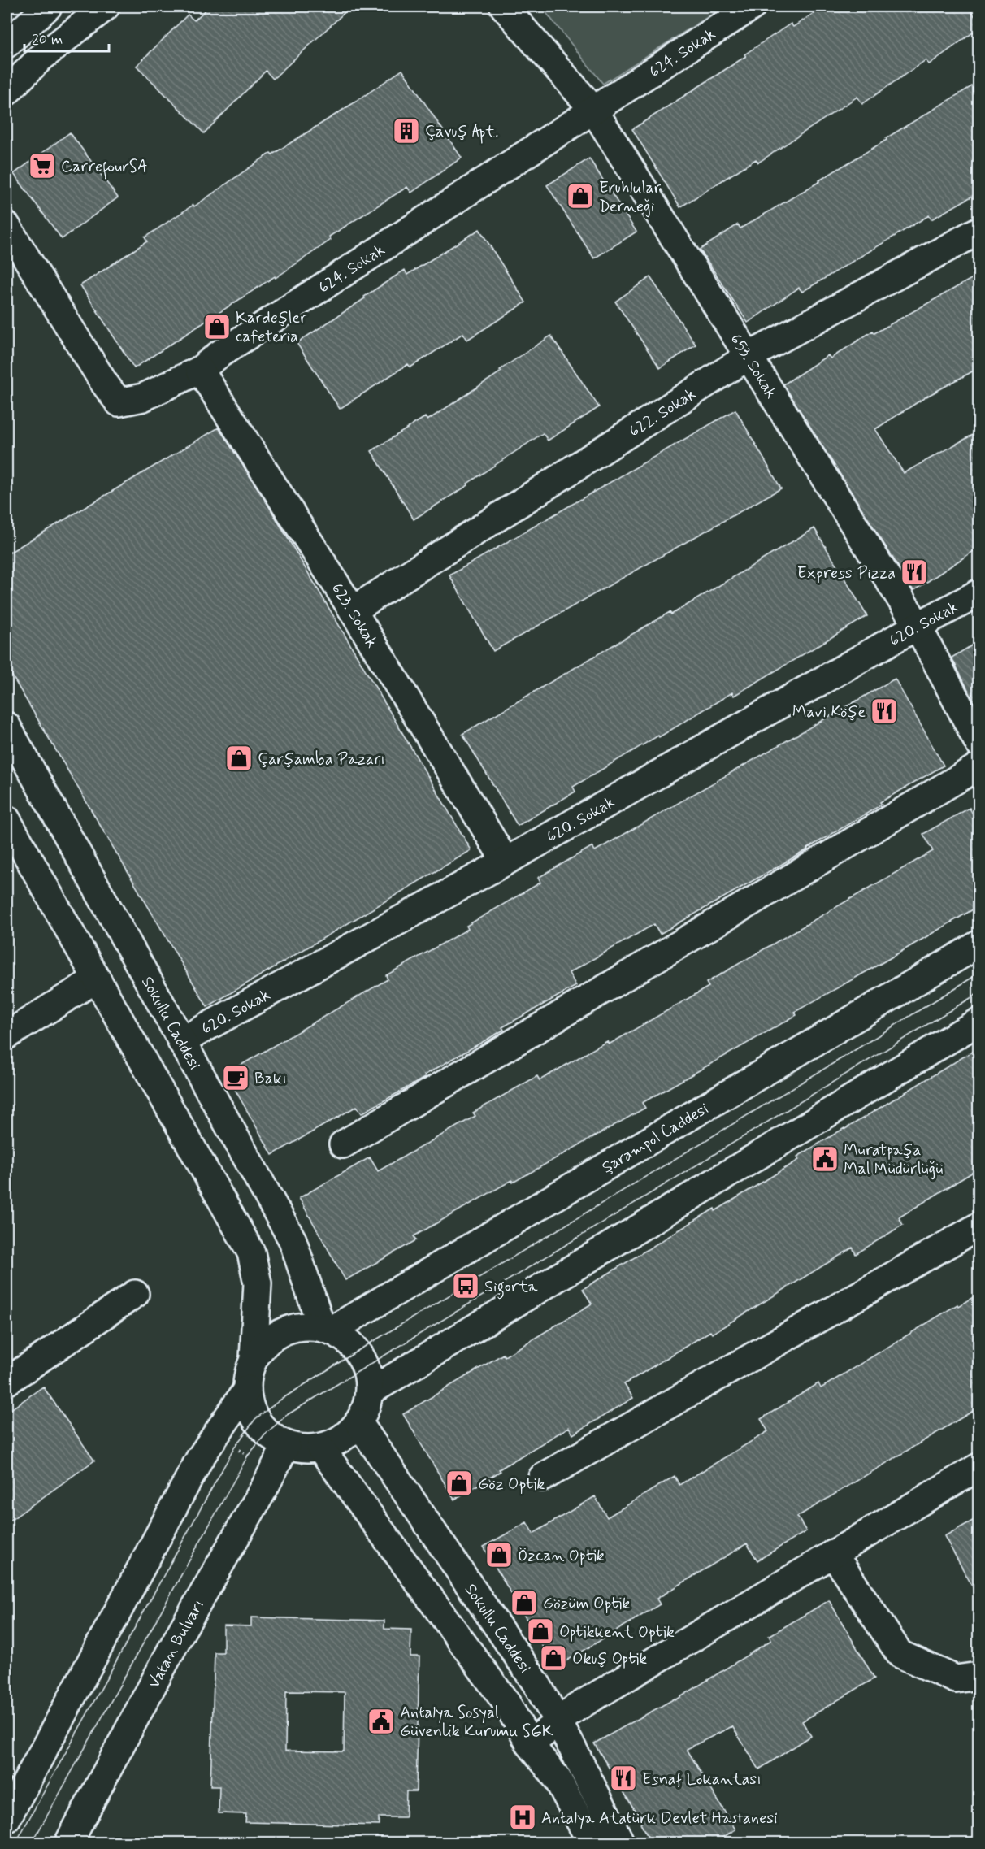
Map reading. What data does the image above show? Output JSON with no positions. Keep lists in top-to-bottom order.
{
  "streets": {
    "street": [
      "624. Sokak",
      "653. Sokak",
      "622. Sokak",
      "623. Sokak",
      "620. Sokak",
      "Sokullu Caddesi",
      "Şarampol Caddesi",
      "Vatan Bulvarı"
    ]
  },
  "crossings": [
    ["624. Sokak", "653. Sokak"],
    ["624. Sokak", "623. Sokak"],
    ["653. Sokak", "622. Sokak"],
    ["653. Sokak", "620. Sokak"],
    ["622. Sokak", "623. Sokak"],
    ["623. Sokak", "620. Sokak"],
    ["620. Sokak", "Sokullu Caddesi"],
    ["Sokullu Caddesi", "Şarampol Caddesi"],
    ["Sokullu Caddesi", "Vatan Bulvarı"],
    ["Şarampol Caddesi", "Vatan Bulvarı"]
  ],
  "places": {
    "building": ["Çavuş Apt."],
    "supermarket": ["CarrefourSA"],
    "shop": [
      "Eruhlular Derneği",
      "Kardeşler cafeteria",
      "Çarşamba Pazarı",
      "Göz Optik",
      "Özcan Optik",
      "Gözüm Optik",
      "Optikkent Optik",
      "Okuş Optik"
    ],
    "restaurant": ["Express Pizza", "Mavi Köşe", "Esnaf Lokantası"],
    "cafe": ["Bakı"],
    "public building": ["Muratpaşa Mal Müdürlüğü", "Antalya Sosyal Güvenlik Kurumu SGK"],
    "bus stop": ["Sigorta"],
    "hospital": ["Antalya Atatürk Devlet Hastanesi"]
  },
  "scale_bar": "20 m"
}
